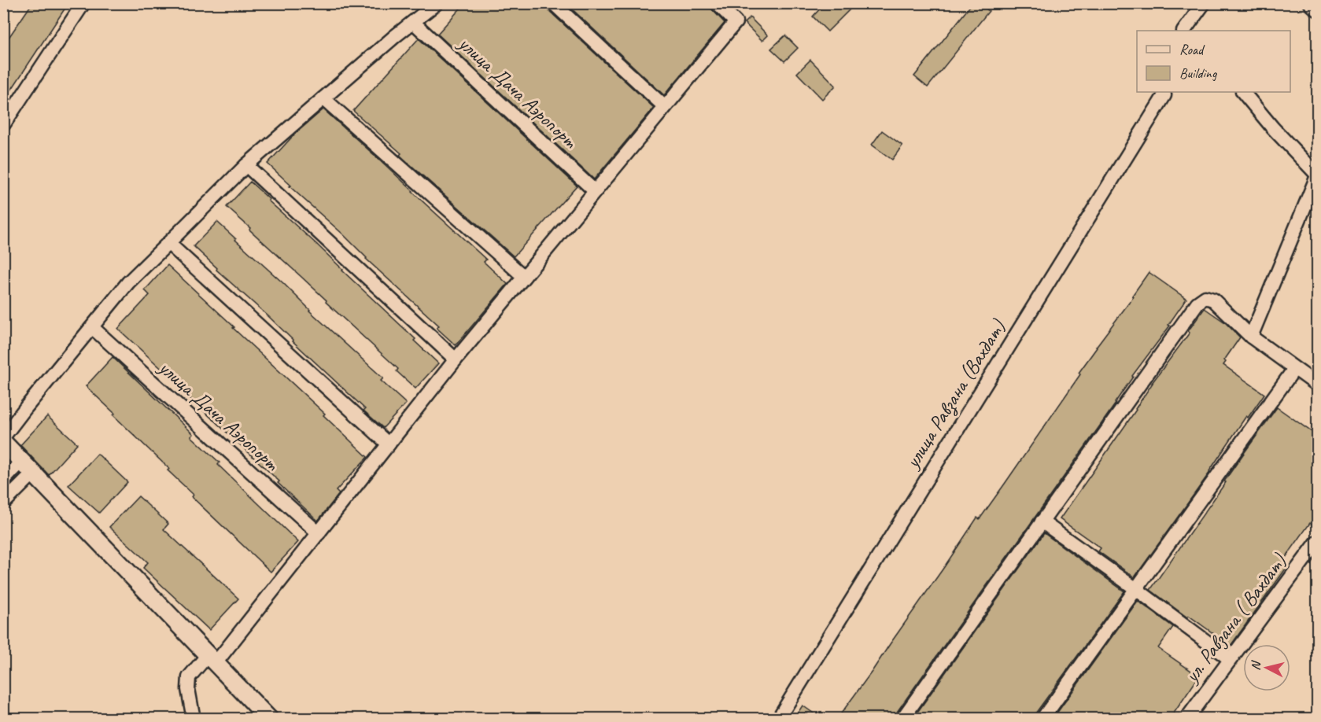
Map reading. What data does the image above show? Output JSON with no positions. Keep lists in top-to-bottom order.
{
  "streets": {
    "street": ["улица Дача Аэропорт", "улица Равзана (Вахдат)", "ул. Равзана ( Вахдат)"]
  },
  "legend": ["Road", "Building"],
  "north": "left"
}
